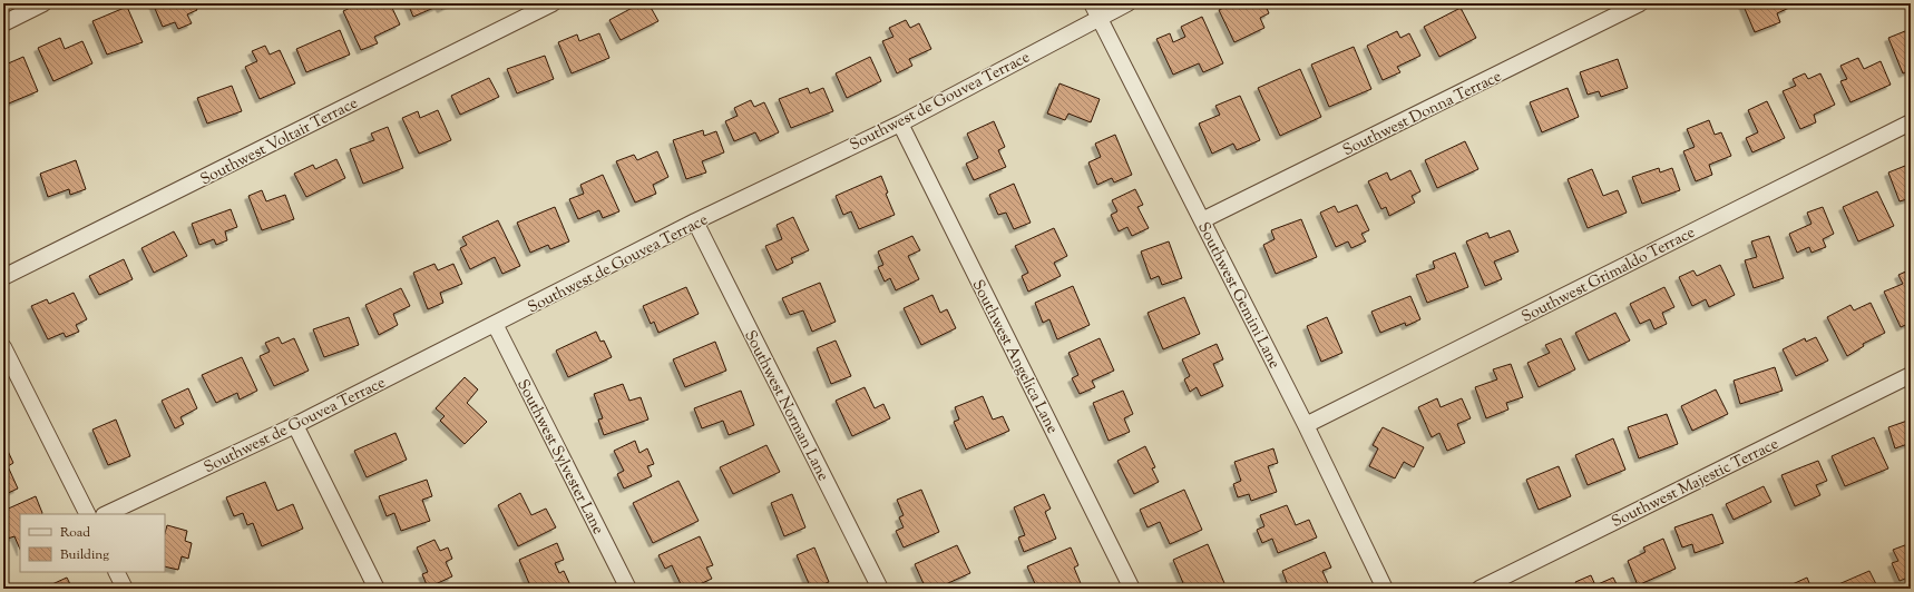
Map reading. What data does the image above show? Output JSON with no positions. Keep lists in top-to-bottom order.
{
  "streets": {
    "street": [
      "Southwest de Gouvea Terrace",
      "Southwest Donna Terrace",
      "Southwest Voltair Terrace",
      "Southwest Grimaldo Terrace",
      "Southwest Gemini Lane",
      "Southwest Angelica Lane",
      "Southwest Norman Lane",
      "Southwest Sylvester Lane",
      "Southwest Majestic Terrace"
    ]
  },
  "crossings": [
    ["Southwest de Gouvea Terrace", "Southwest Gemini Lane"],
    ["Southwest de Gouvea Terrace", "Southwest Angelica Lane"],
    ["Southwest de Gouvea Terrace", "Southwest Norman Lane"],
    ["Southwest de Gouvea Terrace", "Southwest Sylvester Lane"],
    ["Southwest Donna Terrace", "Southwest Gemini Lane"],
    ["Southwest Grimaldo Terrace", "Southwest Gemini Lane"]
  ],
  "legend": ["Road", "Building"]
}
